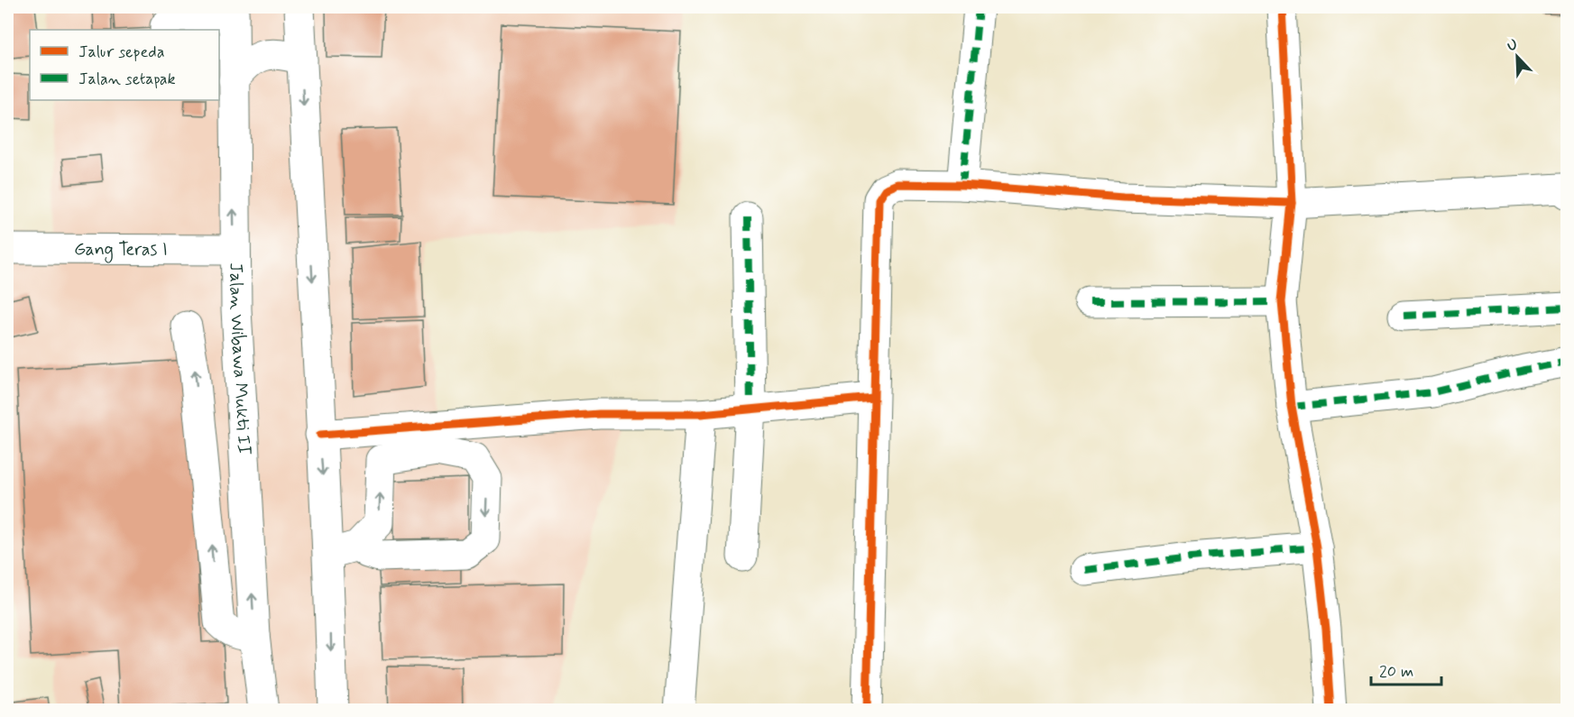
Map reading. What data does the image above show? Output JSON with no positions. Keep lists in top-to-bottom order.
{
  "streets": {
    "street": ["Gang Teras I", "Jalan Wibawa Mukti II"]
  },
  "crossings": [
    ["Gang Teras I", "Jalan Wibawa Mukti II"]
  ],
  "legend": ["Jalur sepeda", "Jalan setapak"],
  "scale_bar": "20 m",
  "north": "top left"
}
